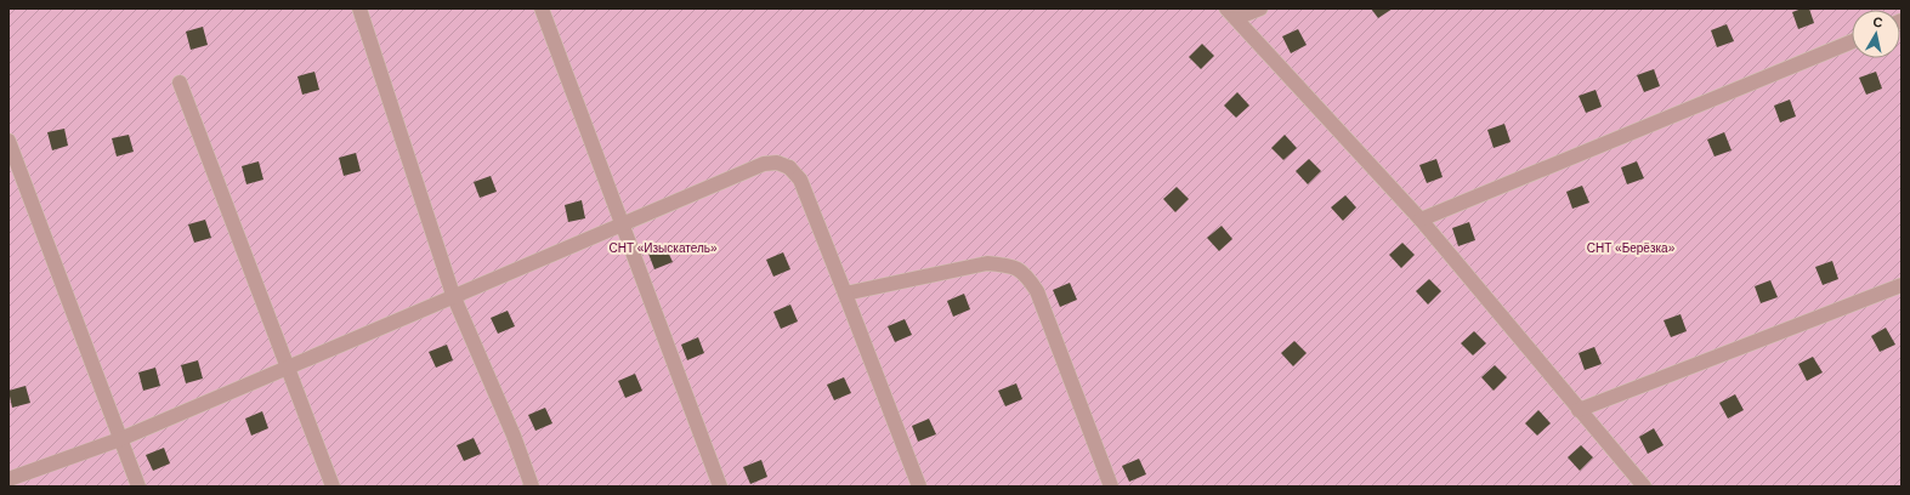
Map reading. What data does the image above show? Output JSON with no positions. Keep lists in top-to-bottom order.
{
  "parks": ["СНТ «Изыскатель»", "СНТ «Берёзка»"],
  "north": "top"
}
